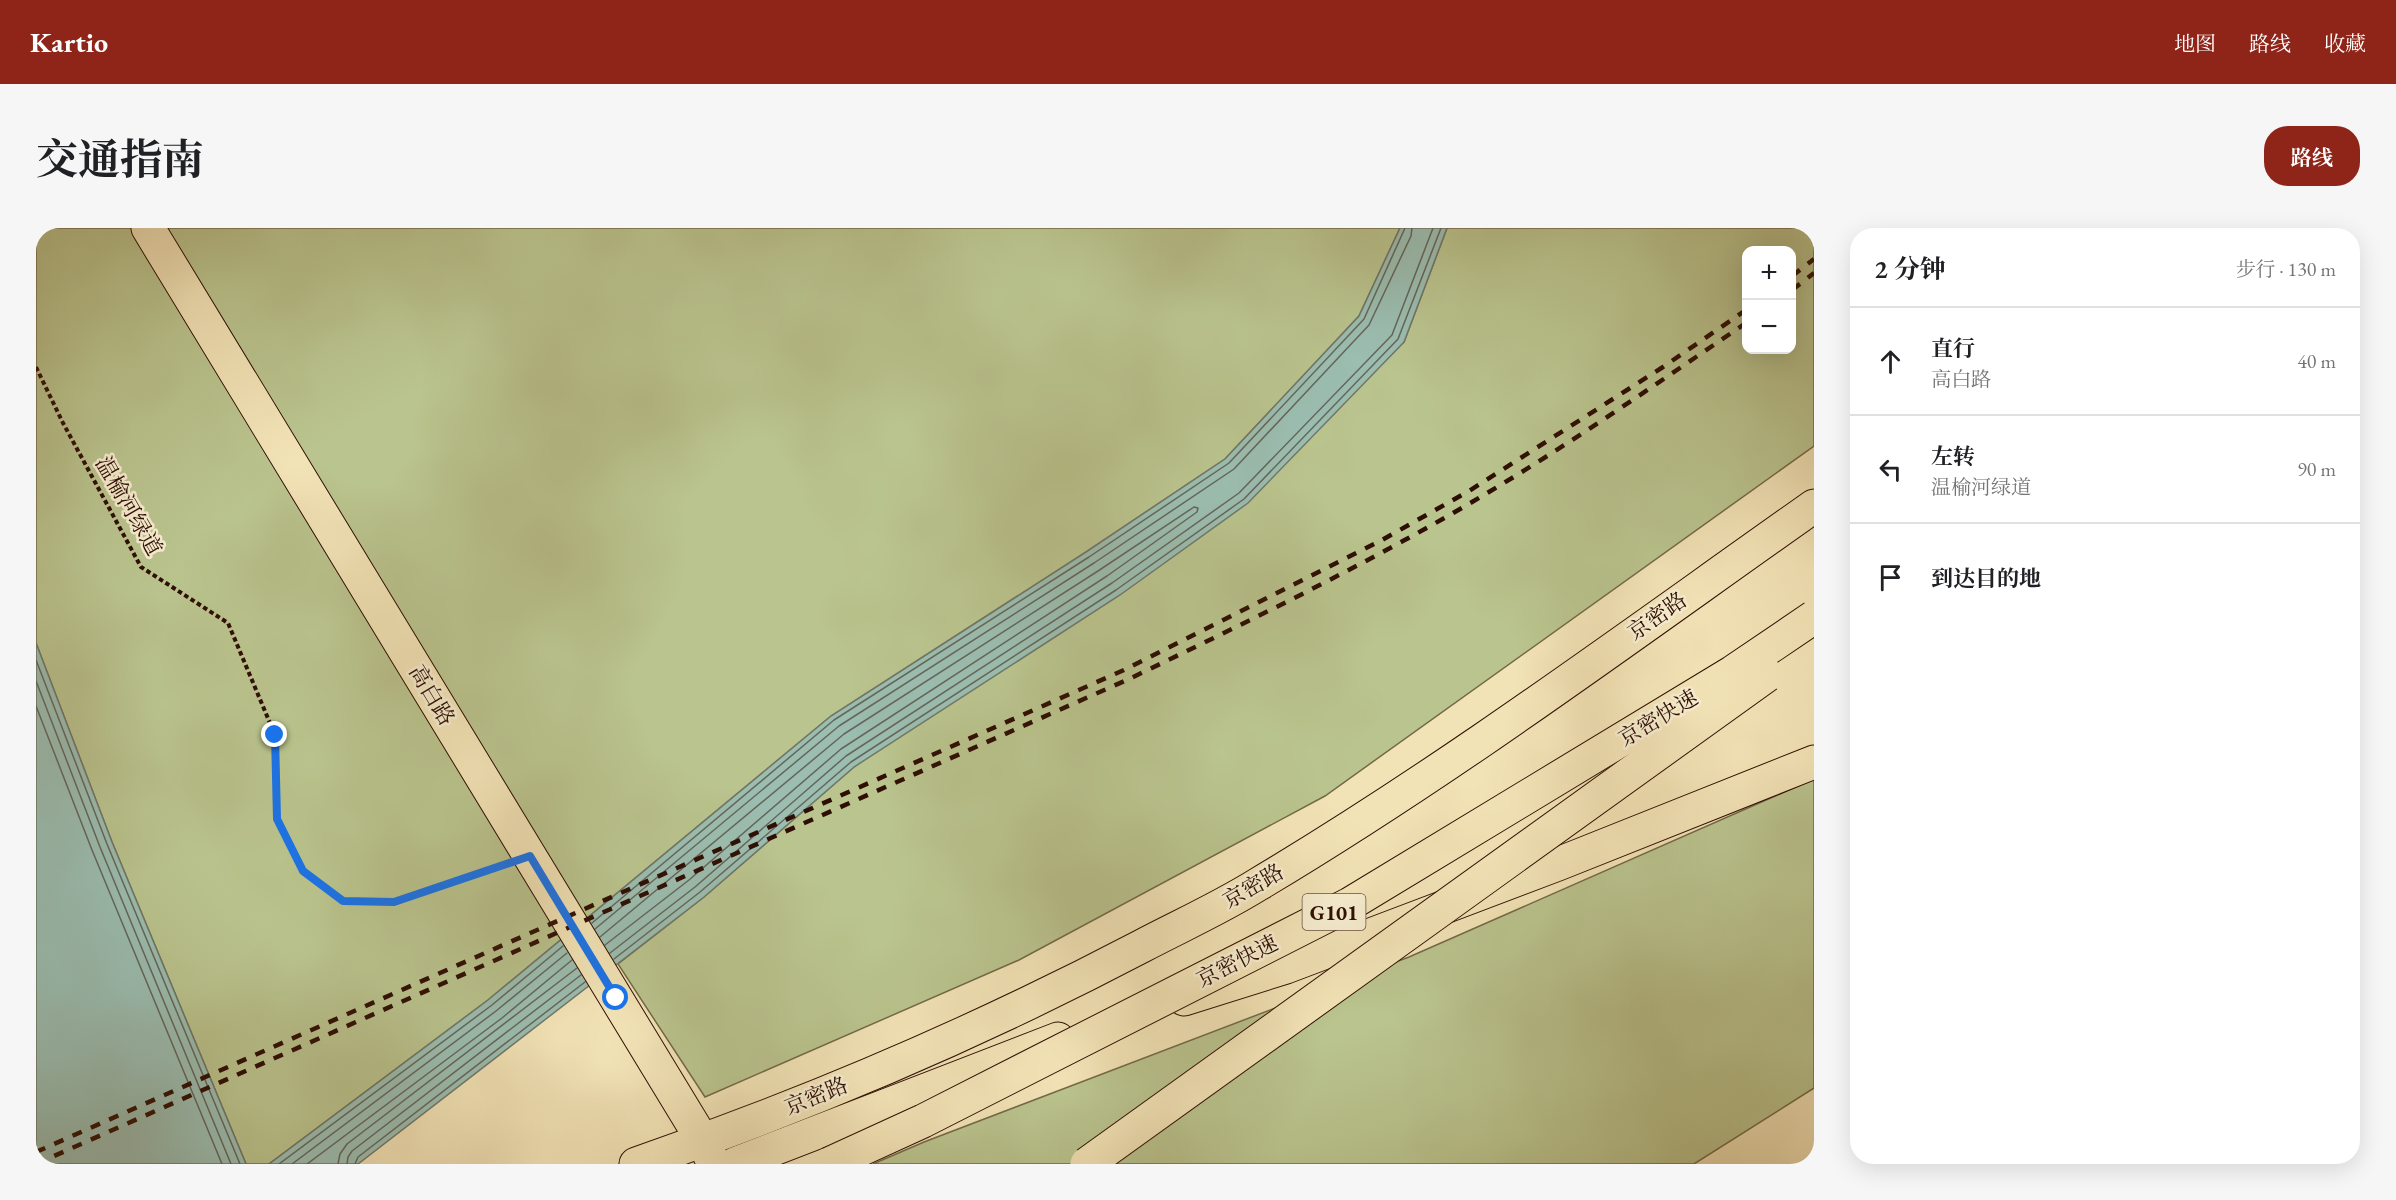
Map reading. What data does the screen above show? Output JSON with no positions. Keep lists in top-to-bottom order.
{
  "streets": {
    "main road": [
      "京密路",
      "高白路",
      "京密快速",
      "G101"
    ],
    "path": ["温榆河绿道"]
  },
  "crossings": [
    ["温榆河绿道", "高白路"],
    ["京密路", "高白路"]
  ],
  "page": {
    "header": "Kartio",
    "nav": ["地图", "路线", "收藏"],
    "title": "交通指南",
    "buttons": "路线",
    "heading": ["2 分钟", "步行 · 130 m"],
    "map_buttons": ["+", "−"],
    "list": [
      ["直行", "高白路", "40 m"],
      ["左转", "温榆河绿道", "90 m"],
      "到达目的地"
    ]
  }
}
